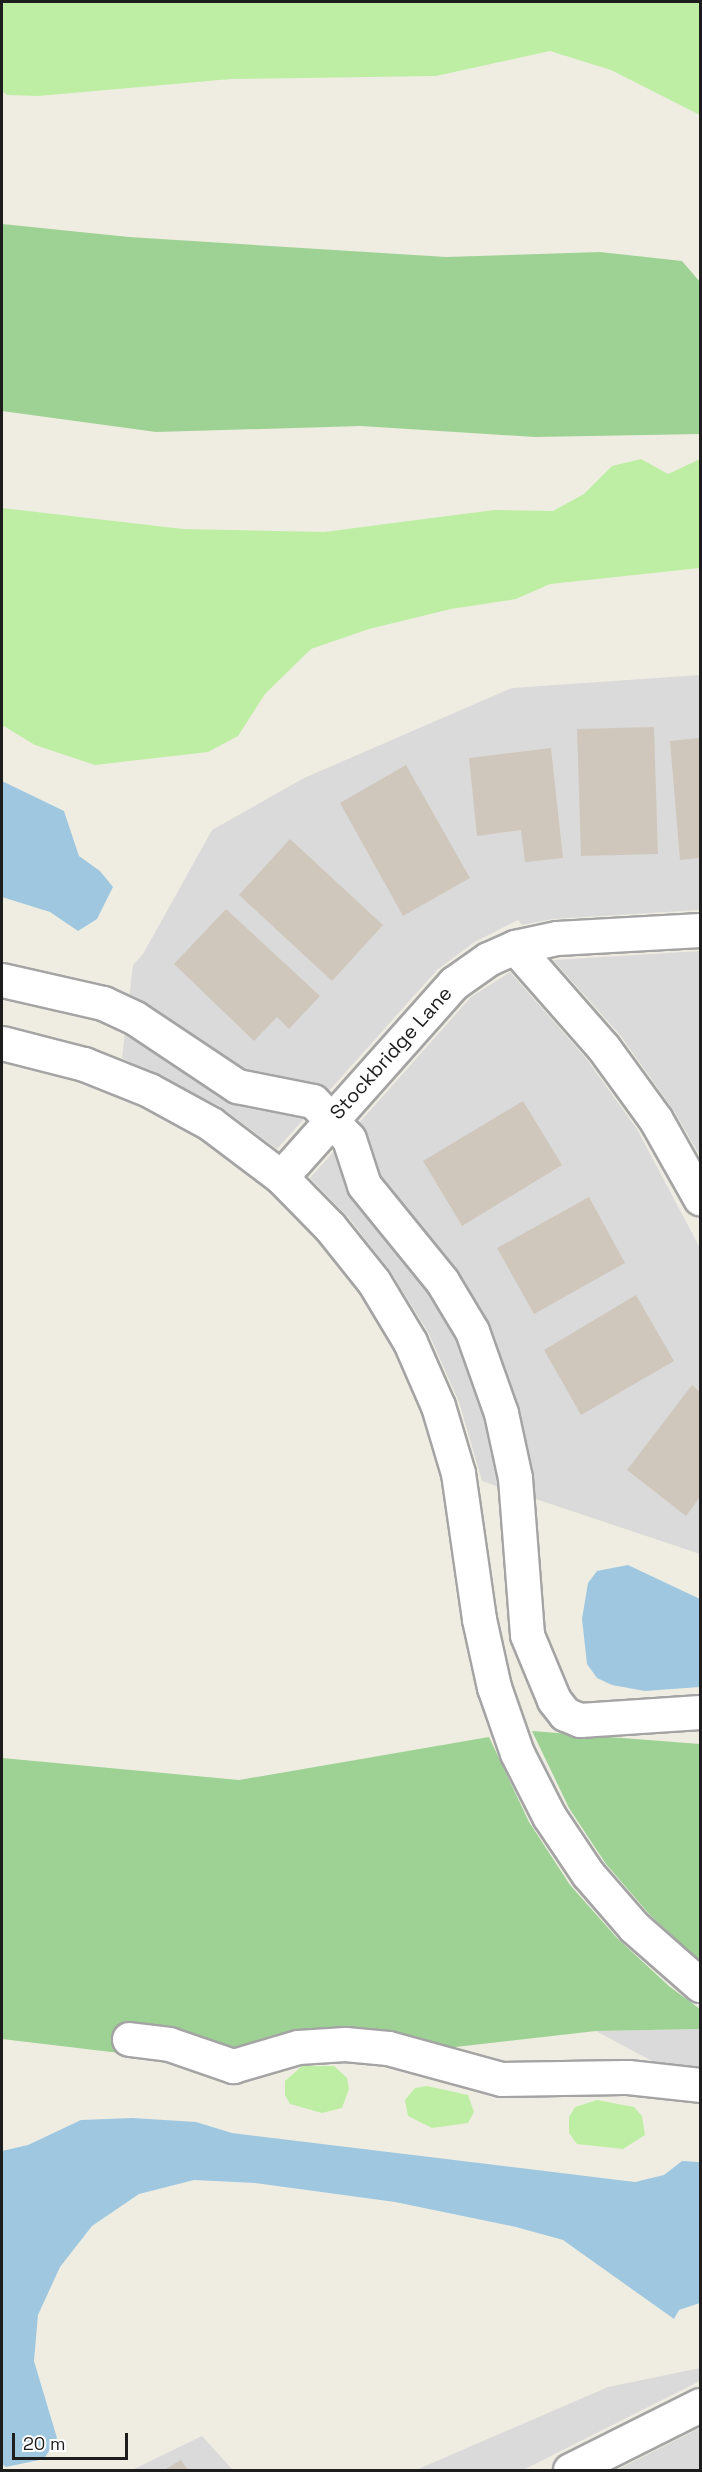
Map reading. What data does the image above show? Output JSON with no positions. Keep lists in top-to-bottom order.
{
  "streets": {
    "street": ["Stockbridge Lane"]
  },
  "scale_bar": "20 m"
}
